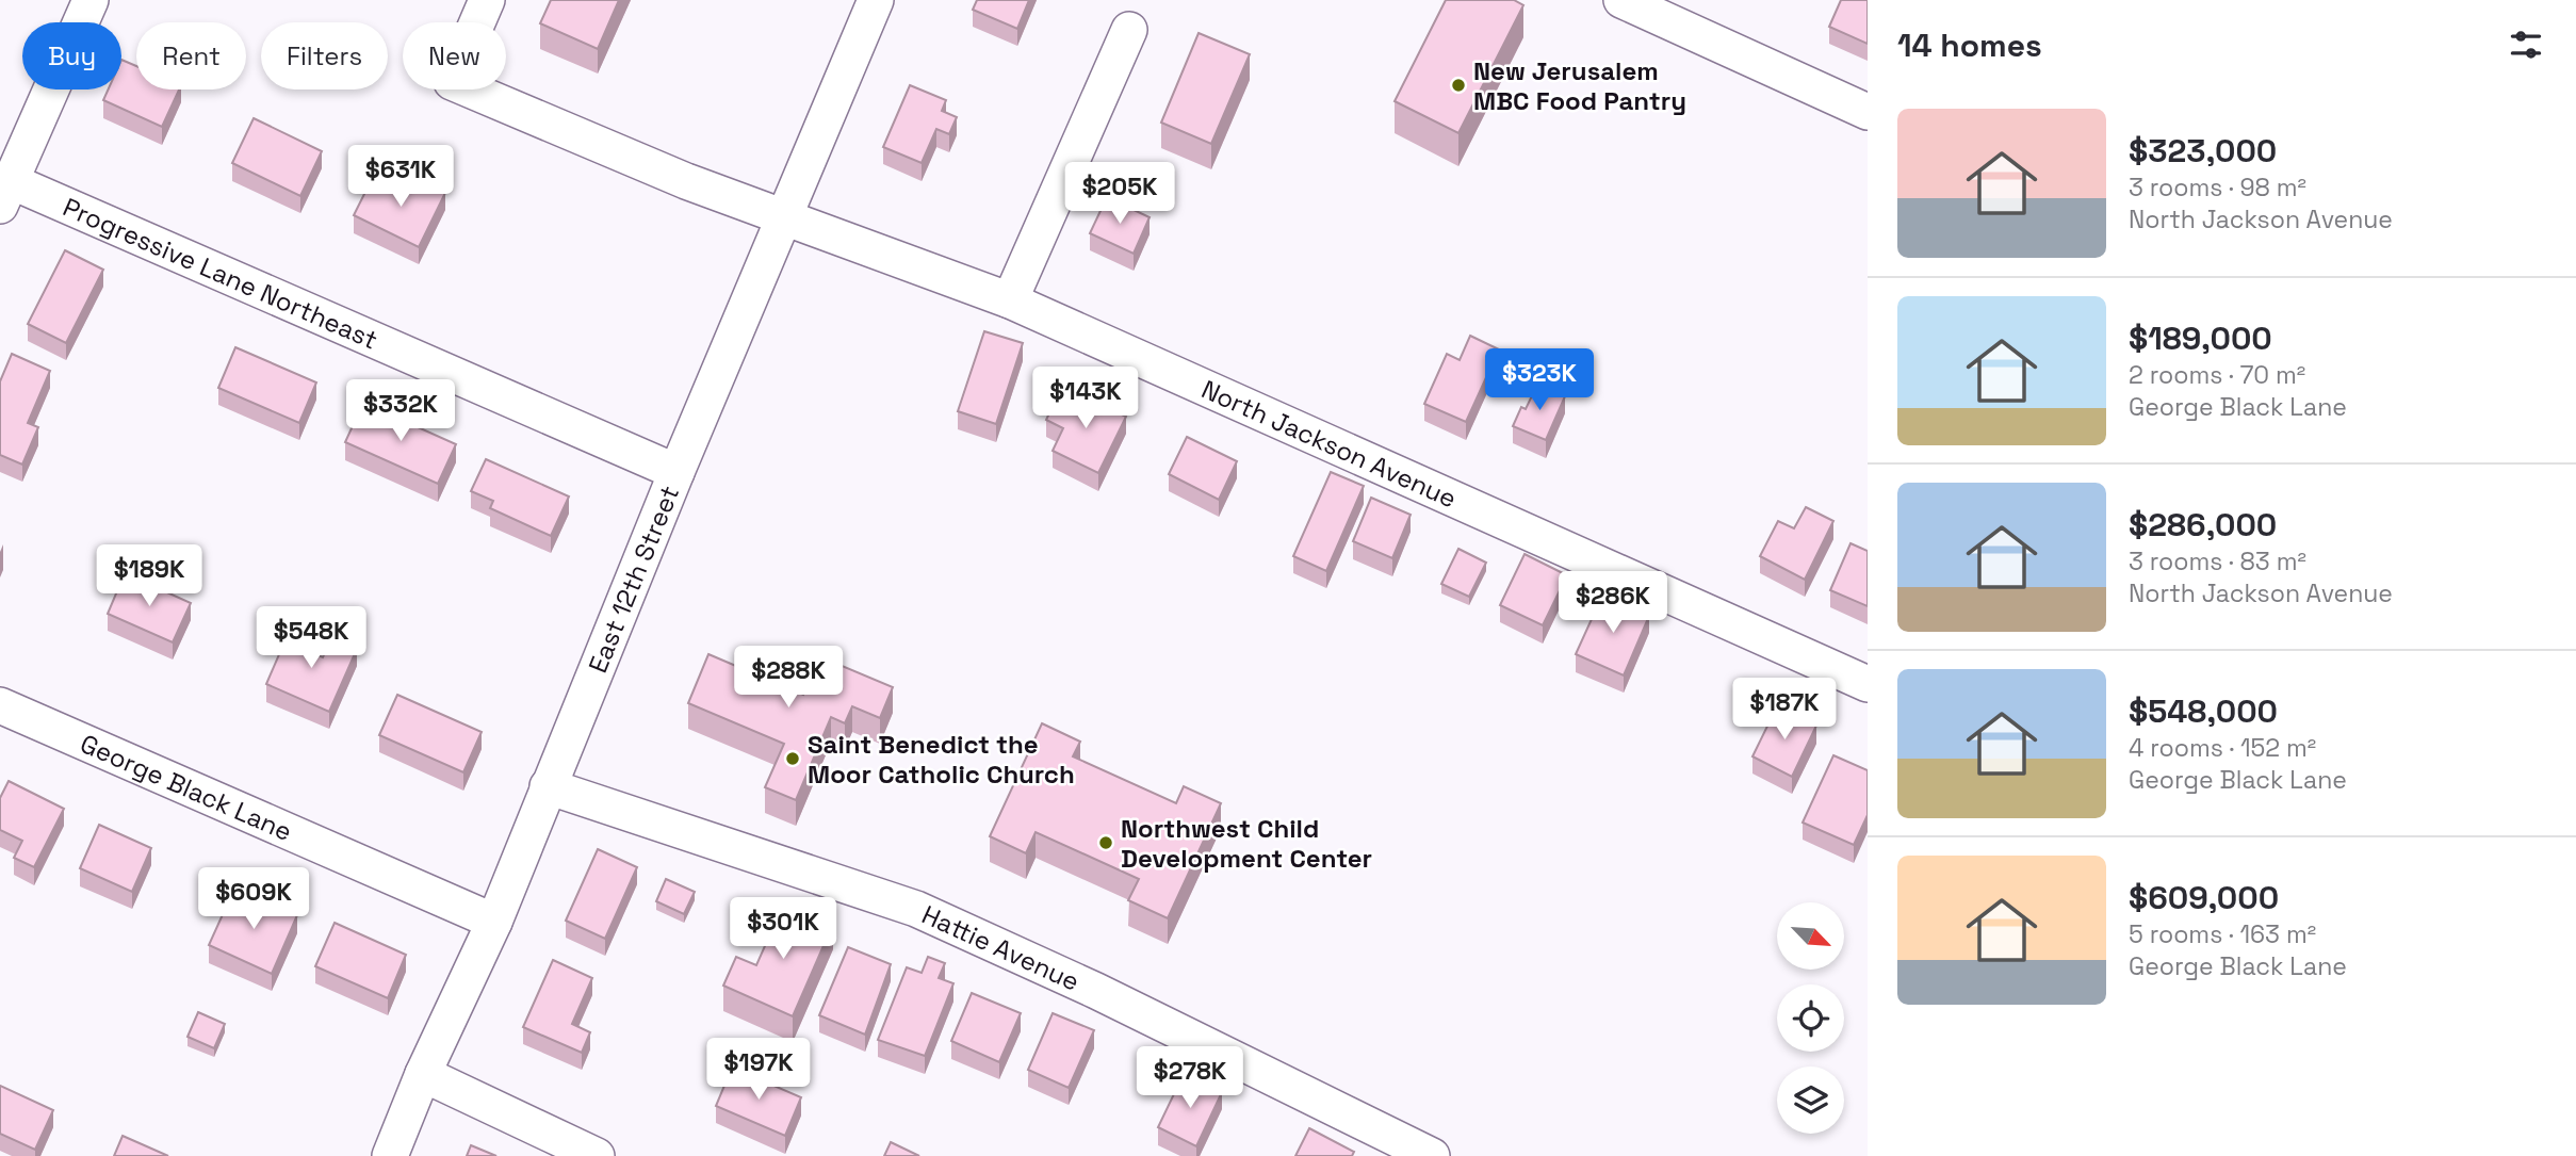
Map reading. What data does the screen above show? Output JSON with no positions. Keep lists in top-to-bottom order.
{
  "streets": {
    "street": [
      "Progressive Lane Northeast",
      "North Jackson Avenue",
      "East 12th Street",
      "George Black Lane",
      "Hattie Avenue"
    ]
  },
  "crossings": [
    ["Progressive Lane Northeast", "East 12th Street"],
    ["North Jackson Avenue", "East 12th Street"],
    ["East 12th Street", "George Black Lane"],
    ["East 12th Street", "Hattie Avenue"]
  ],
  "places": ["New Jerusalem MBC Food Pantry", "Saint Benedict the Moor Catholic Church", "Northwest Child Development Center"],
  "north": "bottom right",
  "page": {
    "heading": "14 homes",
    "chip": [
      "Buy",
      "Rent",
      "Filters",
      "New"
    ],
    "list": [
      {
        "name": "$323,000",
        "note": "3 rooms · 98 m² · North Jackson Avenue"
      },
      {
        "name": "$189,000",
        "note": "2 rooms · 70 m² · George Black Lane"
      },
      {
        "name": "$286,000",
        "note": "3 rooms · 83 m² · North Jackson Avenue"
      },
      {
        "name": "$548,000",
        "note": "4 rooms · 152 m² · George Black Lane"
      },
      {
        "name": "$609,000",
        "note": "5 rooms · 163 m² · George Black Lane"
      }
    ],
    "price": [
      "$631K",
      "$205K",
      "$323K",
      "$143K",
      "$332K",
      "$189K",
      "$286K",
      "$548K",
      "$288K",
      "$187K",
      "$609K",
      "$301K",
      "$197K",
      "$278K"
    ]
  }
}
